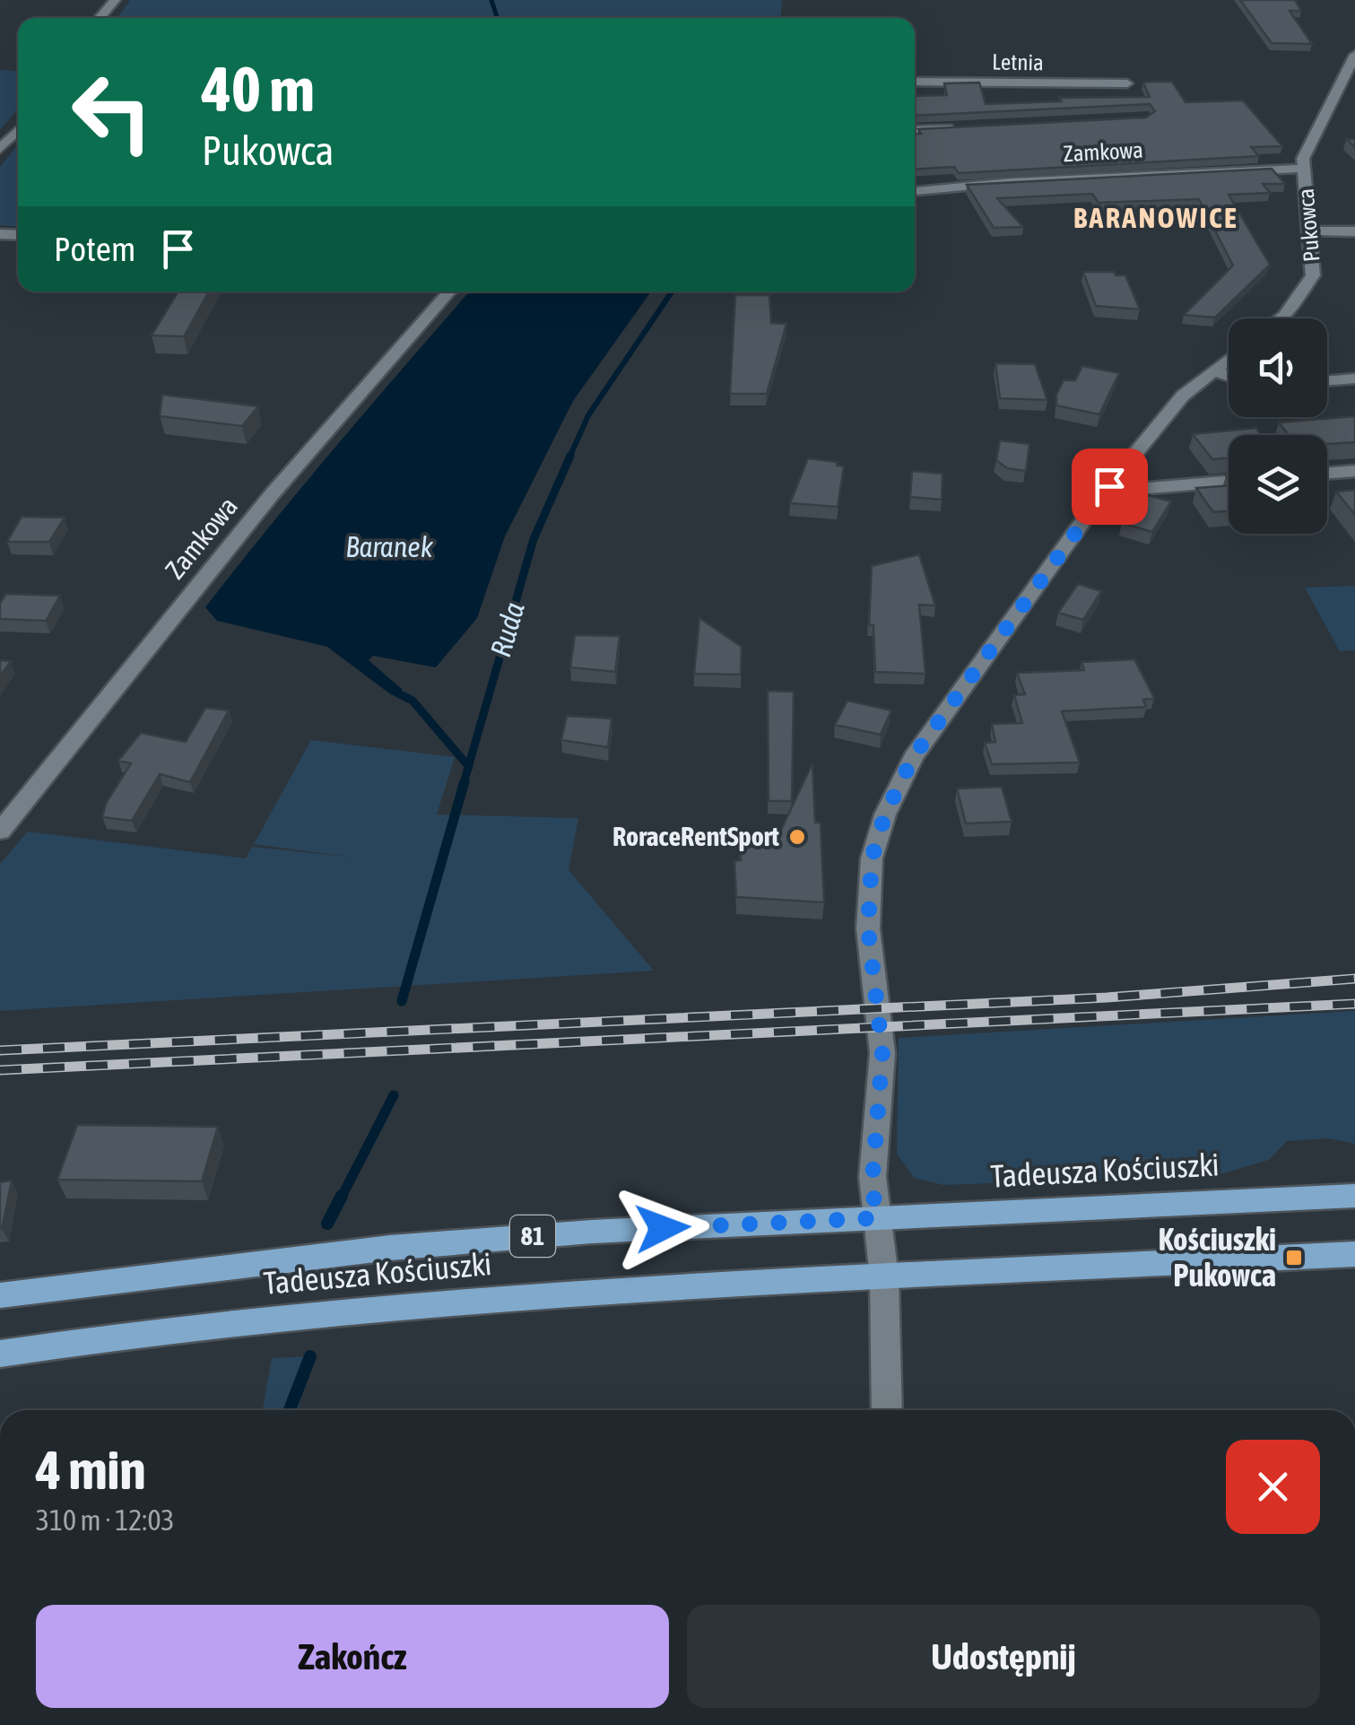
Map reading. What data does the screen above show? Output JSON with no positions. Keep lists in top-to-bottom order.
{
  "streets": {
    "main road": ["Tadeusza Kościuszki", "81"],
    "street": ["Letnia", "Zamkowa", "Pukowca"]
  },
  "crossings": [
    ["Zamkowa", "Pukowca"]
  ],
  "districts": ["BARANOWICE"],
  "water": ["Baranek", "Ruda"],
  "places": {
    "other": ["RoraceRentSport"],
    "transit": ["Kościuszki Pukowca"]
  },
  "page": {
    "turn": ["40 m", "Pukowca"],
    "then": "Potem",
    "heading": ["4 min", "310 m · 12:03"],
    "buttons": ["Zakończ", "Udostępnij"]
  }
}
